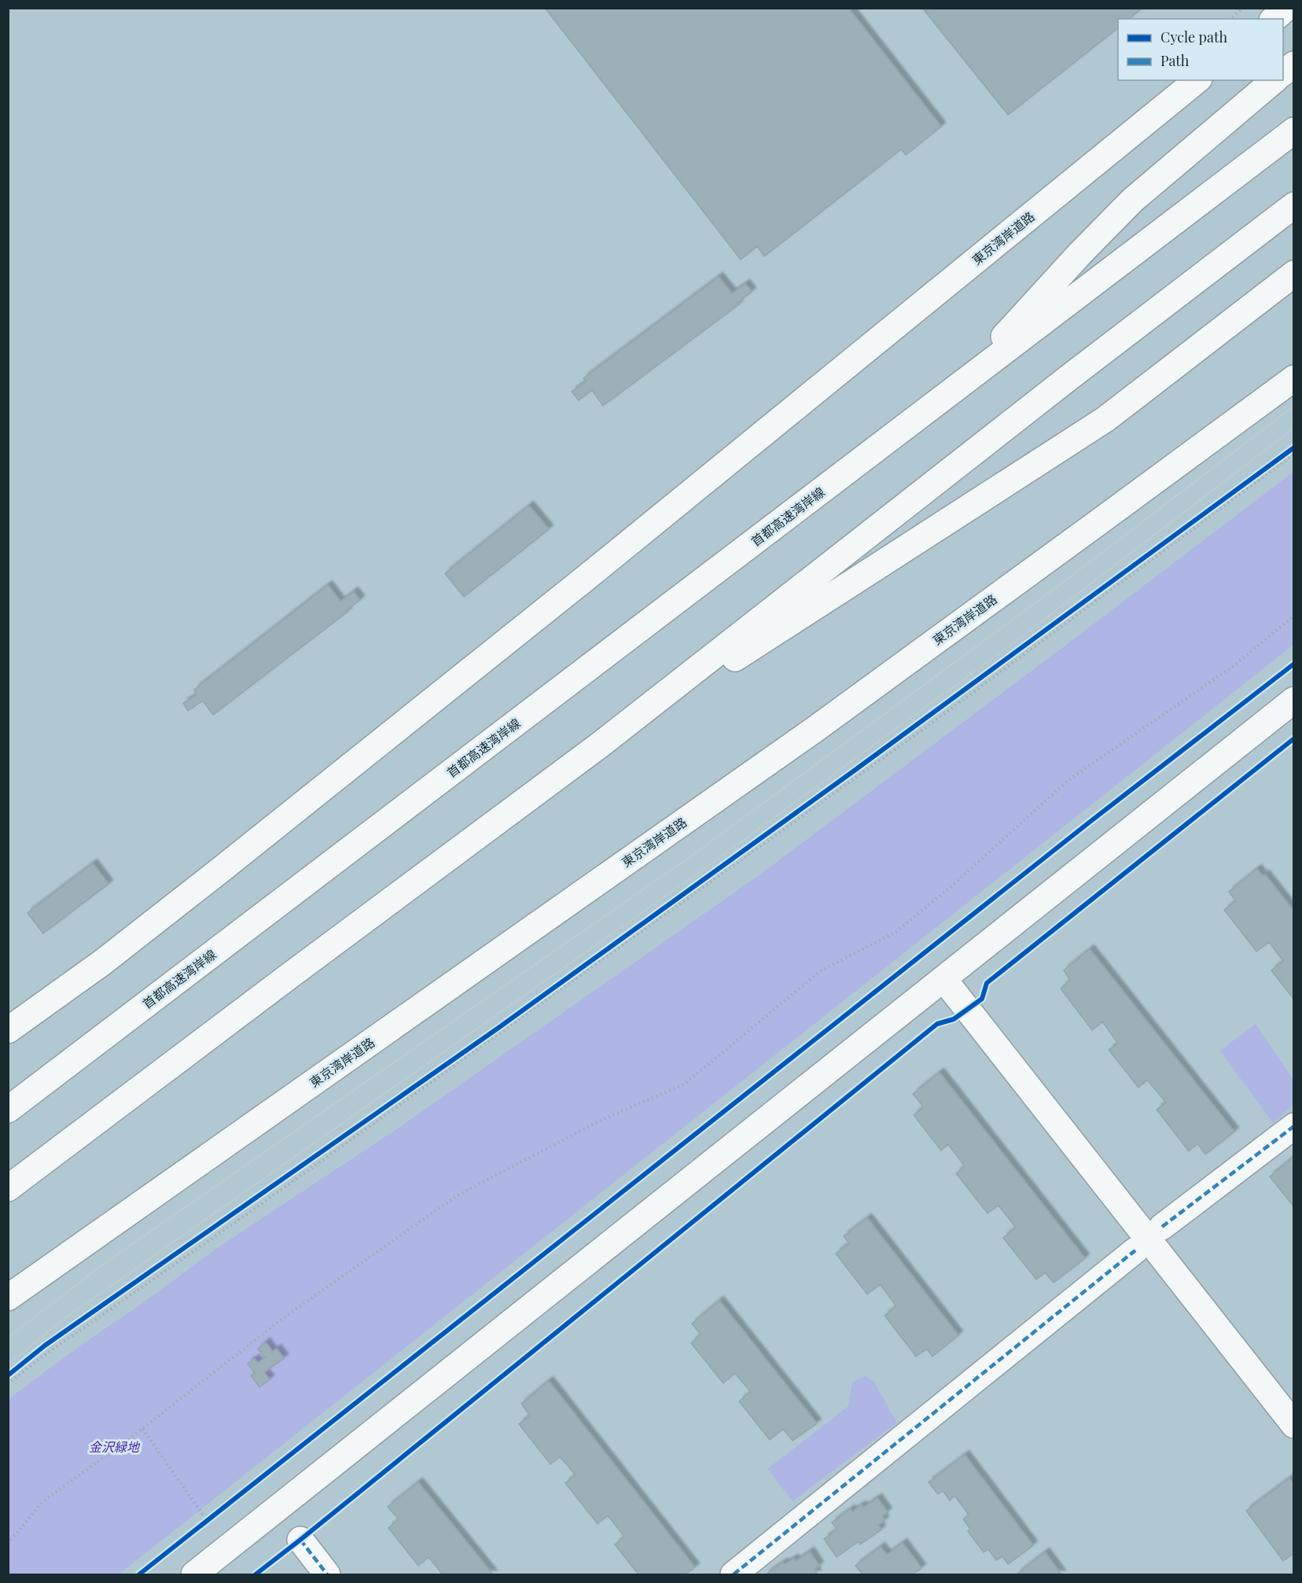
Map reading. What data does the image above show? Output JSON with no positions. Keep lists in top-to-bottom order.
{
  "streets": {
    "main road": ["東京湾岸道路", "首都高速湾岸線"]
  },
  "parks": ["金沢緑地"],
  "legend": ["Cycle path", "Path"]
}
